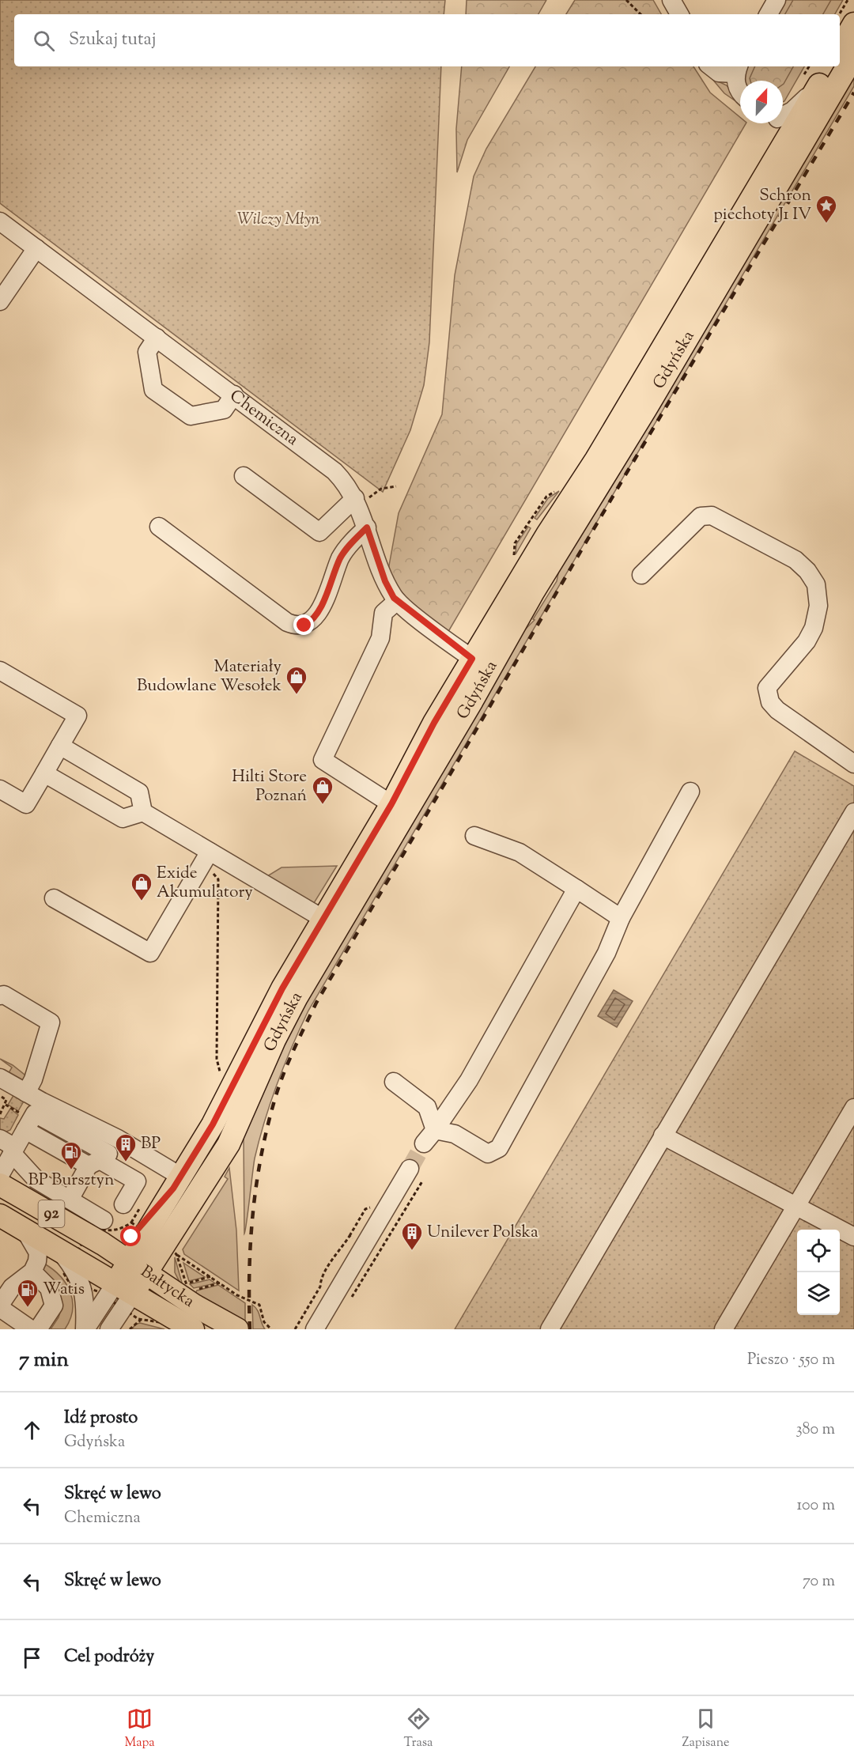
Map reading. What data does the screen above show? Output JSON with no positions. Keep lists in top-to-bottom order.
{
  "streets": {
    "main road": ["Gdyńska", "92", "Bałtycka"],
    "street": ["Chemiczna"]
  },
  "crossings": [
    ["Gdyńska", "Chemiczna"],
    ["Gdyńska", "Bałtycka"]
  ],
  "parks": ["Wilczy Młyn"],
  "places": {
    "place": ["Schron piechoty J1 IV"],
    "shop": ["Materiały Budowlane Wesołek", "Hilti Store Poznań", "Exide Akumulatory"],
    "building": ["BP", "Unilever Polska"],
    "fuel station": ["BP Bursztyn", "Watis"]
  },
  "north": "top",
  "page": {
    "search": "Szukaj tutaj",
    "heading": ["7 min", "Pieszo · 550 m"],
    "list": [
      ["Idź prosto", "Gdyńska", "380 m"],
      ["Skręć w lewo", "Chemiczna", "100 m"],
      ["Skręć w lewo", "70 m"],
      "Cel podróży"
    ],
    "nav": ["Mapa", "Trasa", "Zapisane"]
  }
}
